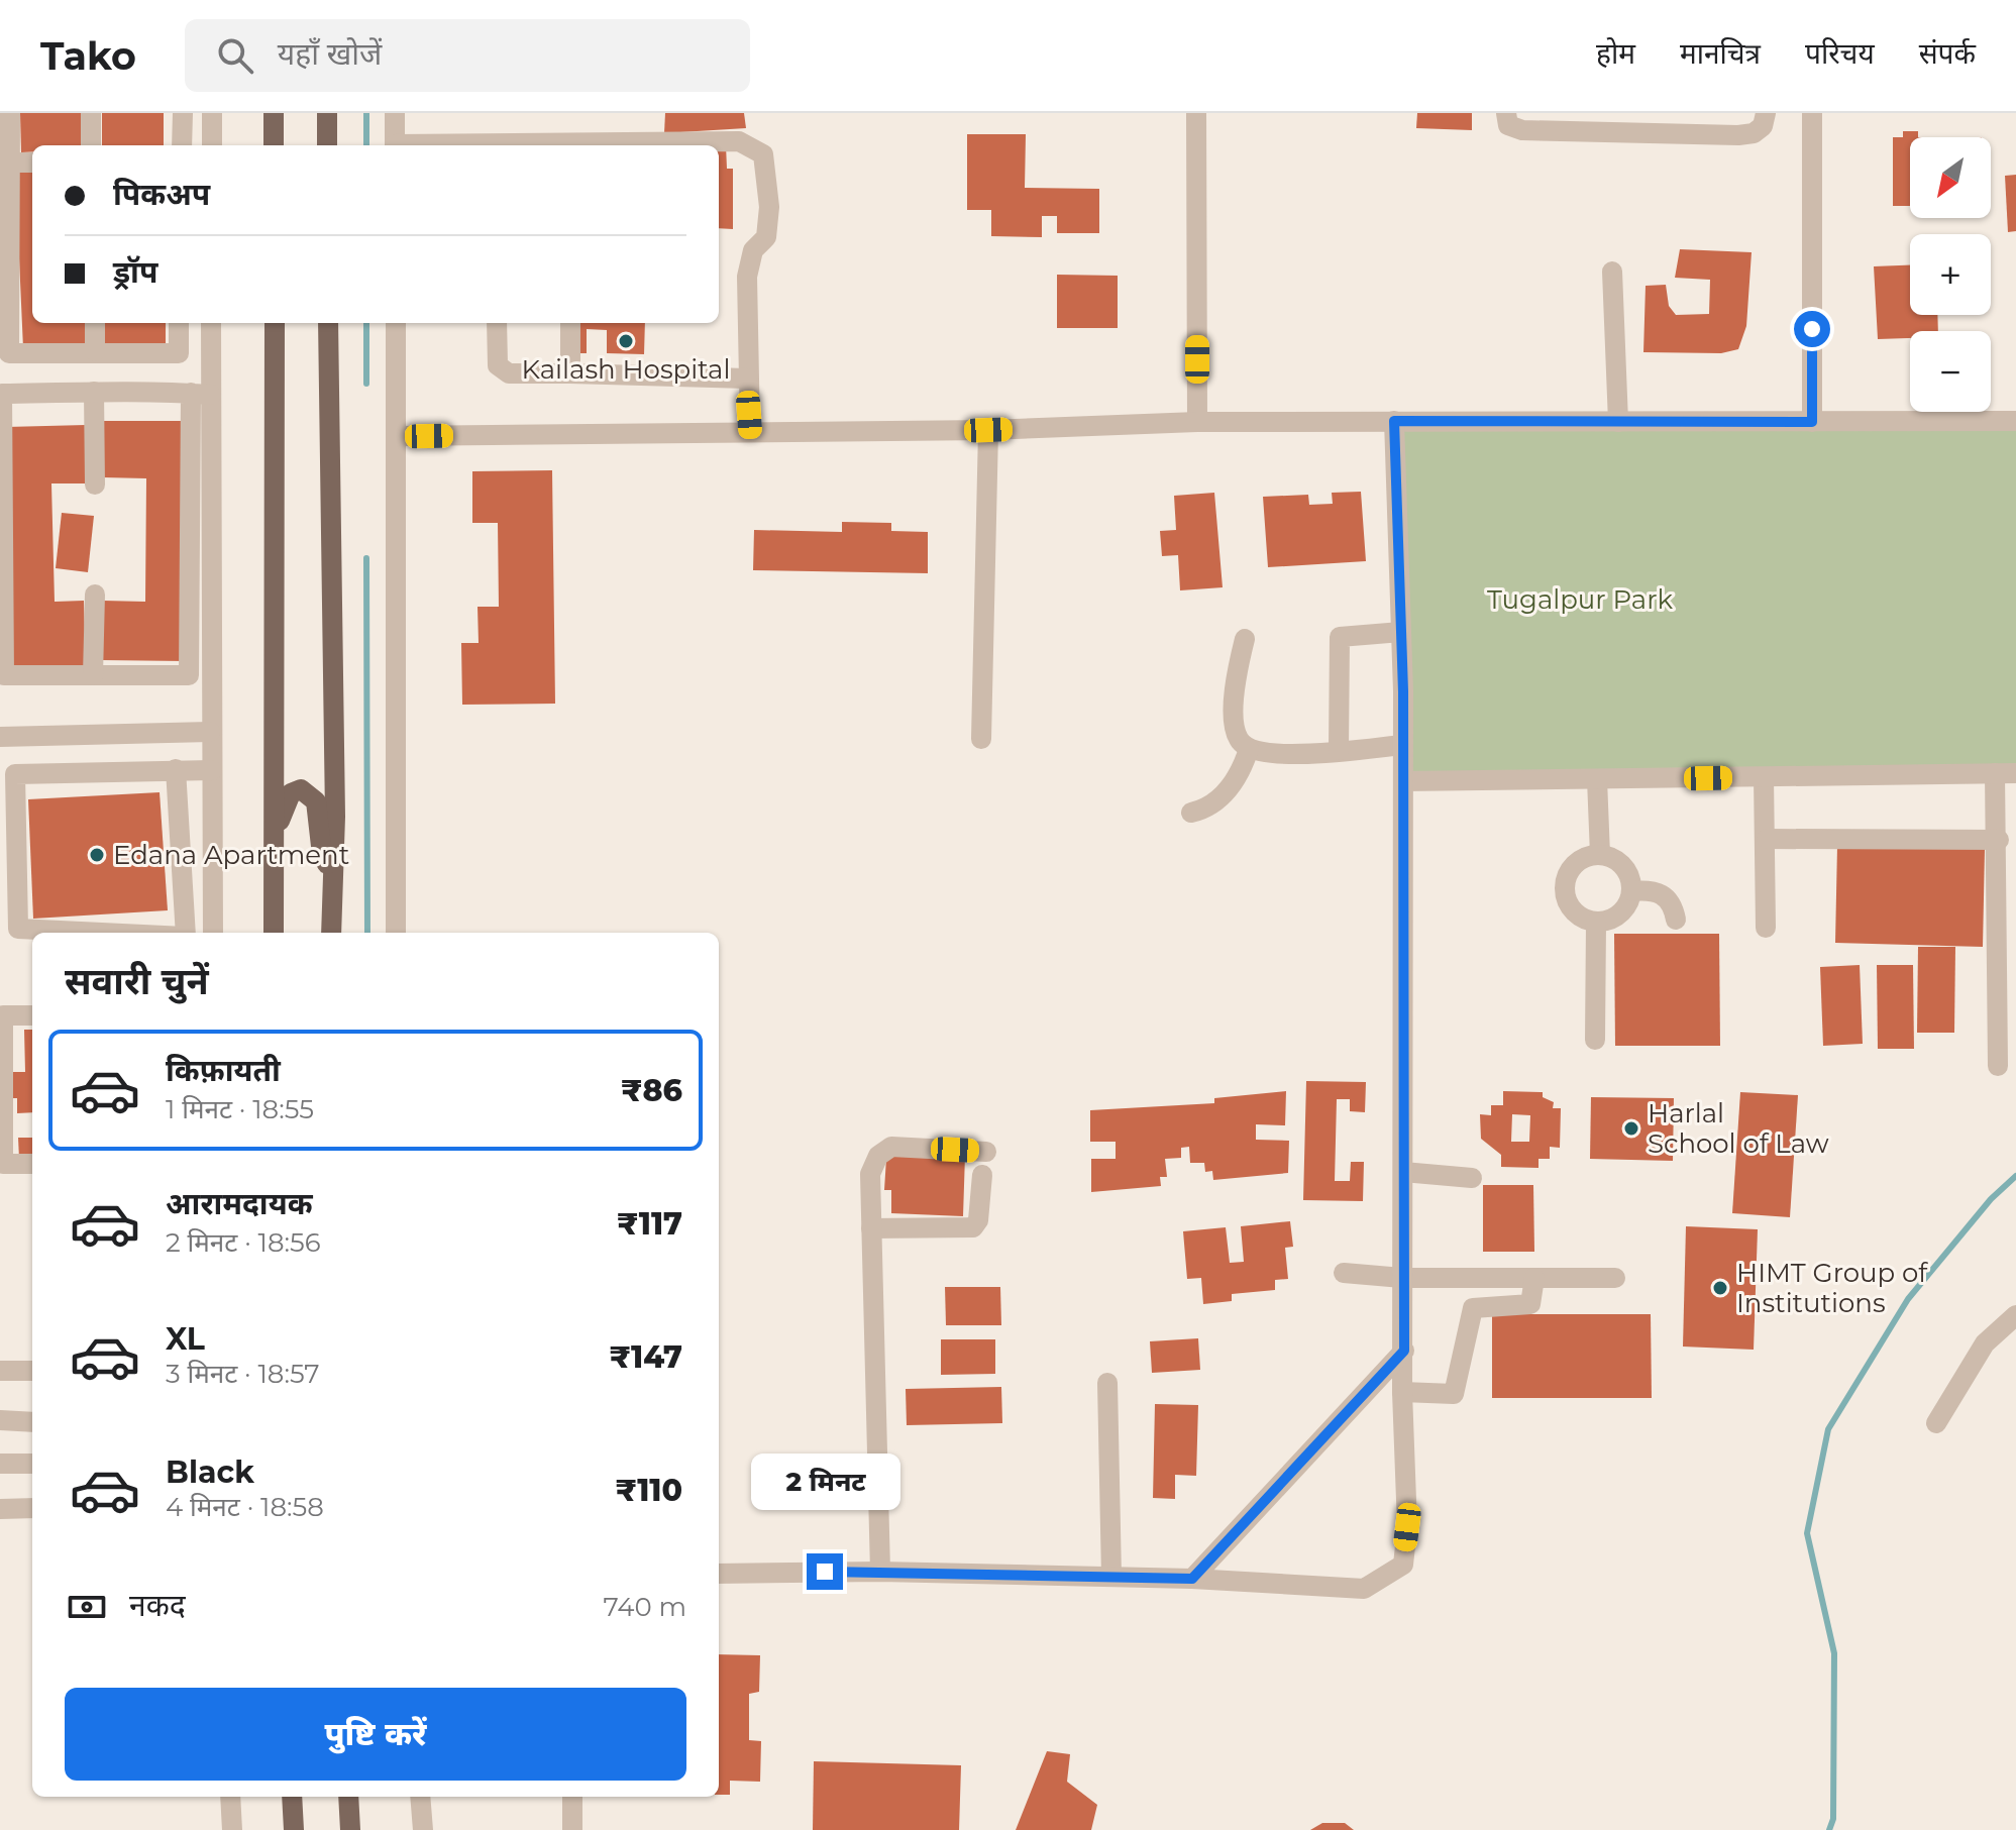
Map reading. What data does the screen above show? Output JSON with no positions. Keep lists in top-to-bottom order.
{
  "parks": ["Tugalpur Park"],
  "places": [
    "Kailash Hospital",
    "Edana Apartment",
    "Harlal School of Law",
    "HIMT Group of Institutions"
  ],
  "north": "bottom left",
  "page": {
    "header": "Tako",
    "search": "यहाँ खोजें",
    "nav": [
      "होम",
      "मानचित्र",
      "परिचय",
      "संपर्क"
    ],
    "map_buttons": ["+", "−"],
    "banner": ["पिकअप", "ड्रॉप"],
    "heading": "सवारी चुनें",
    "list": [
      {
        "name": "किफ़ायती",
        "note": "1 मिनट · 18:55",
        "value": "₹86"
      },
      {
        "name": "आरामदायक",
        "note": "2 मिनट · 18:56",
        "value": "₹117"
      },
      {
        "name": "XL",
        "note": "3 मिनट · 18:57",
        "value": "₹147"
      },
      {
        "name": "Black",
        "note": "4 मिनट · 18:58",
        "value": "₹110"
      }
    ],
    "bubble": "2 मिनट",
    "pay": ["नकद", "740 m"],
    "buttons": "पुष्टि करें"
  }
}
